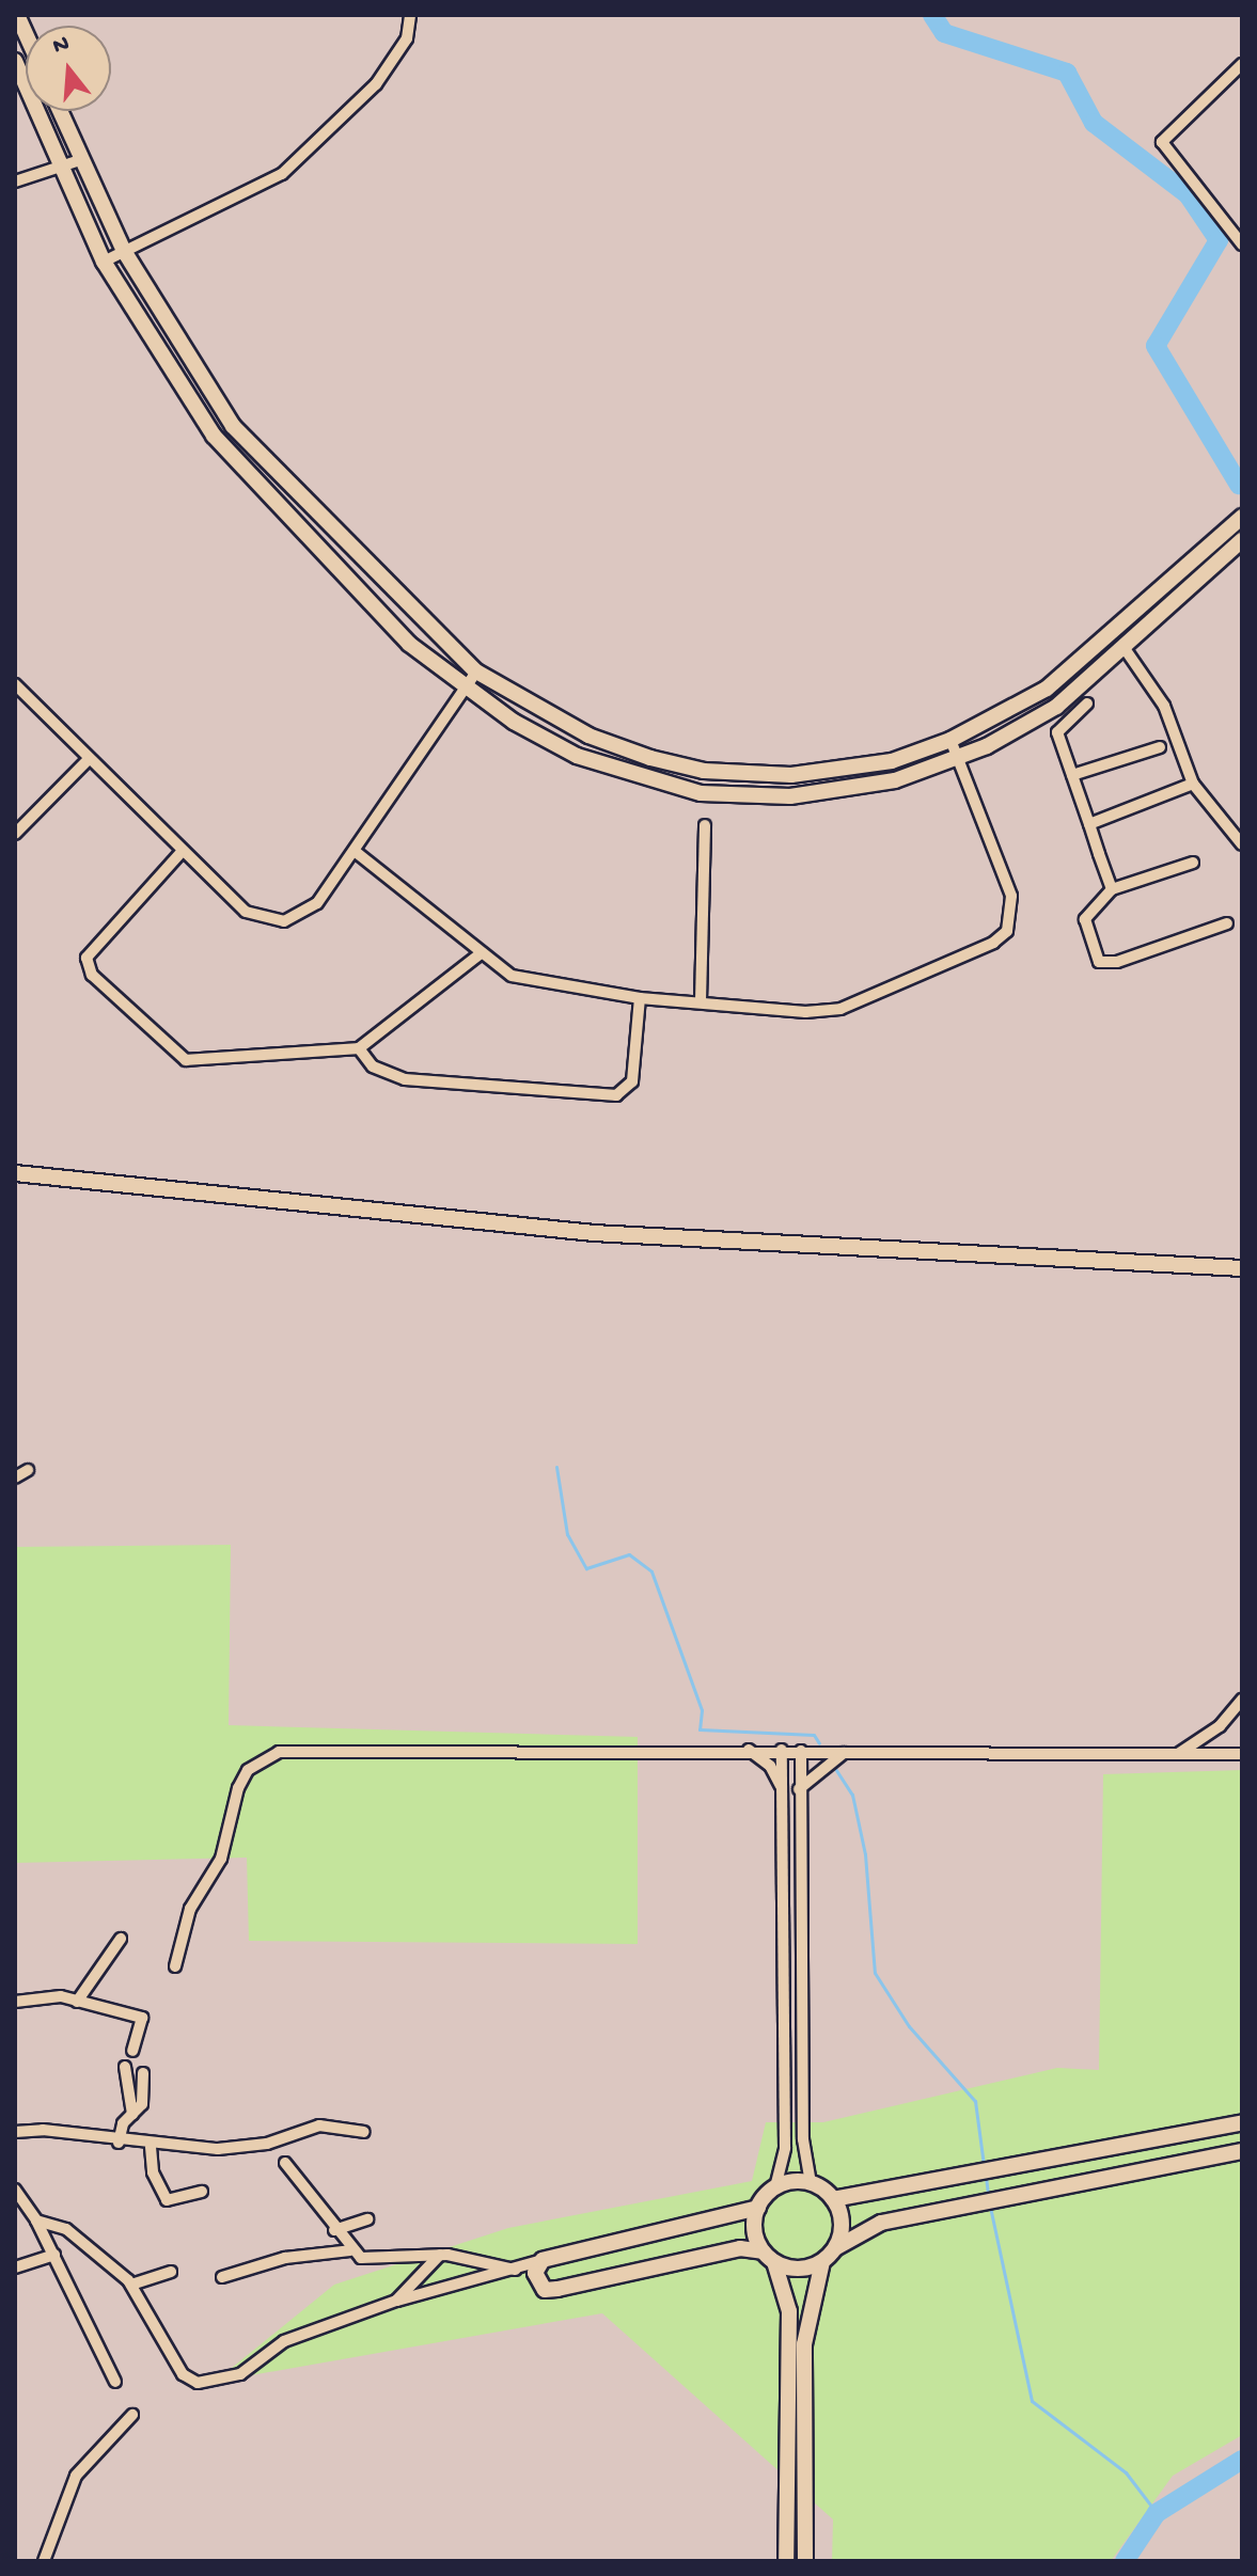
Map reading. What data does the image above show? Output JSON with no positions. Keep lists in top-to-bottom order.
{
  "north": "top"
}
